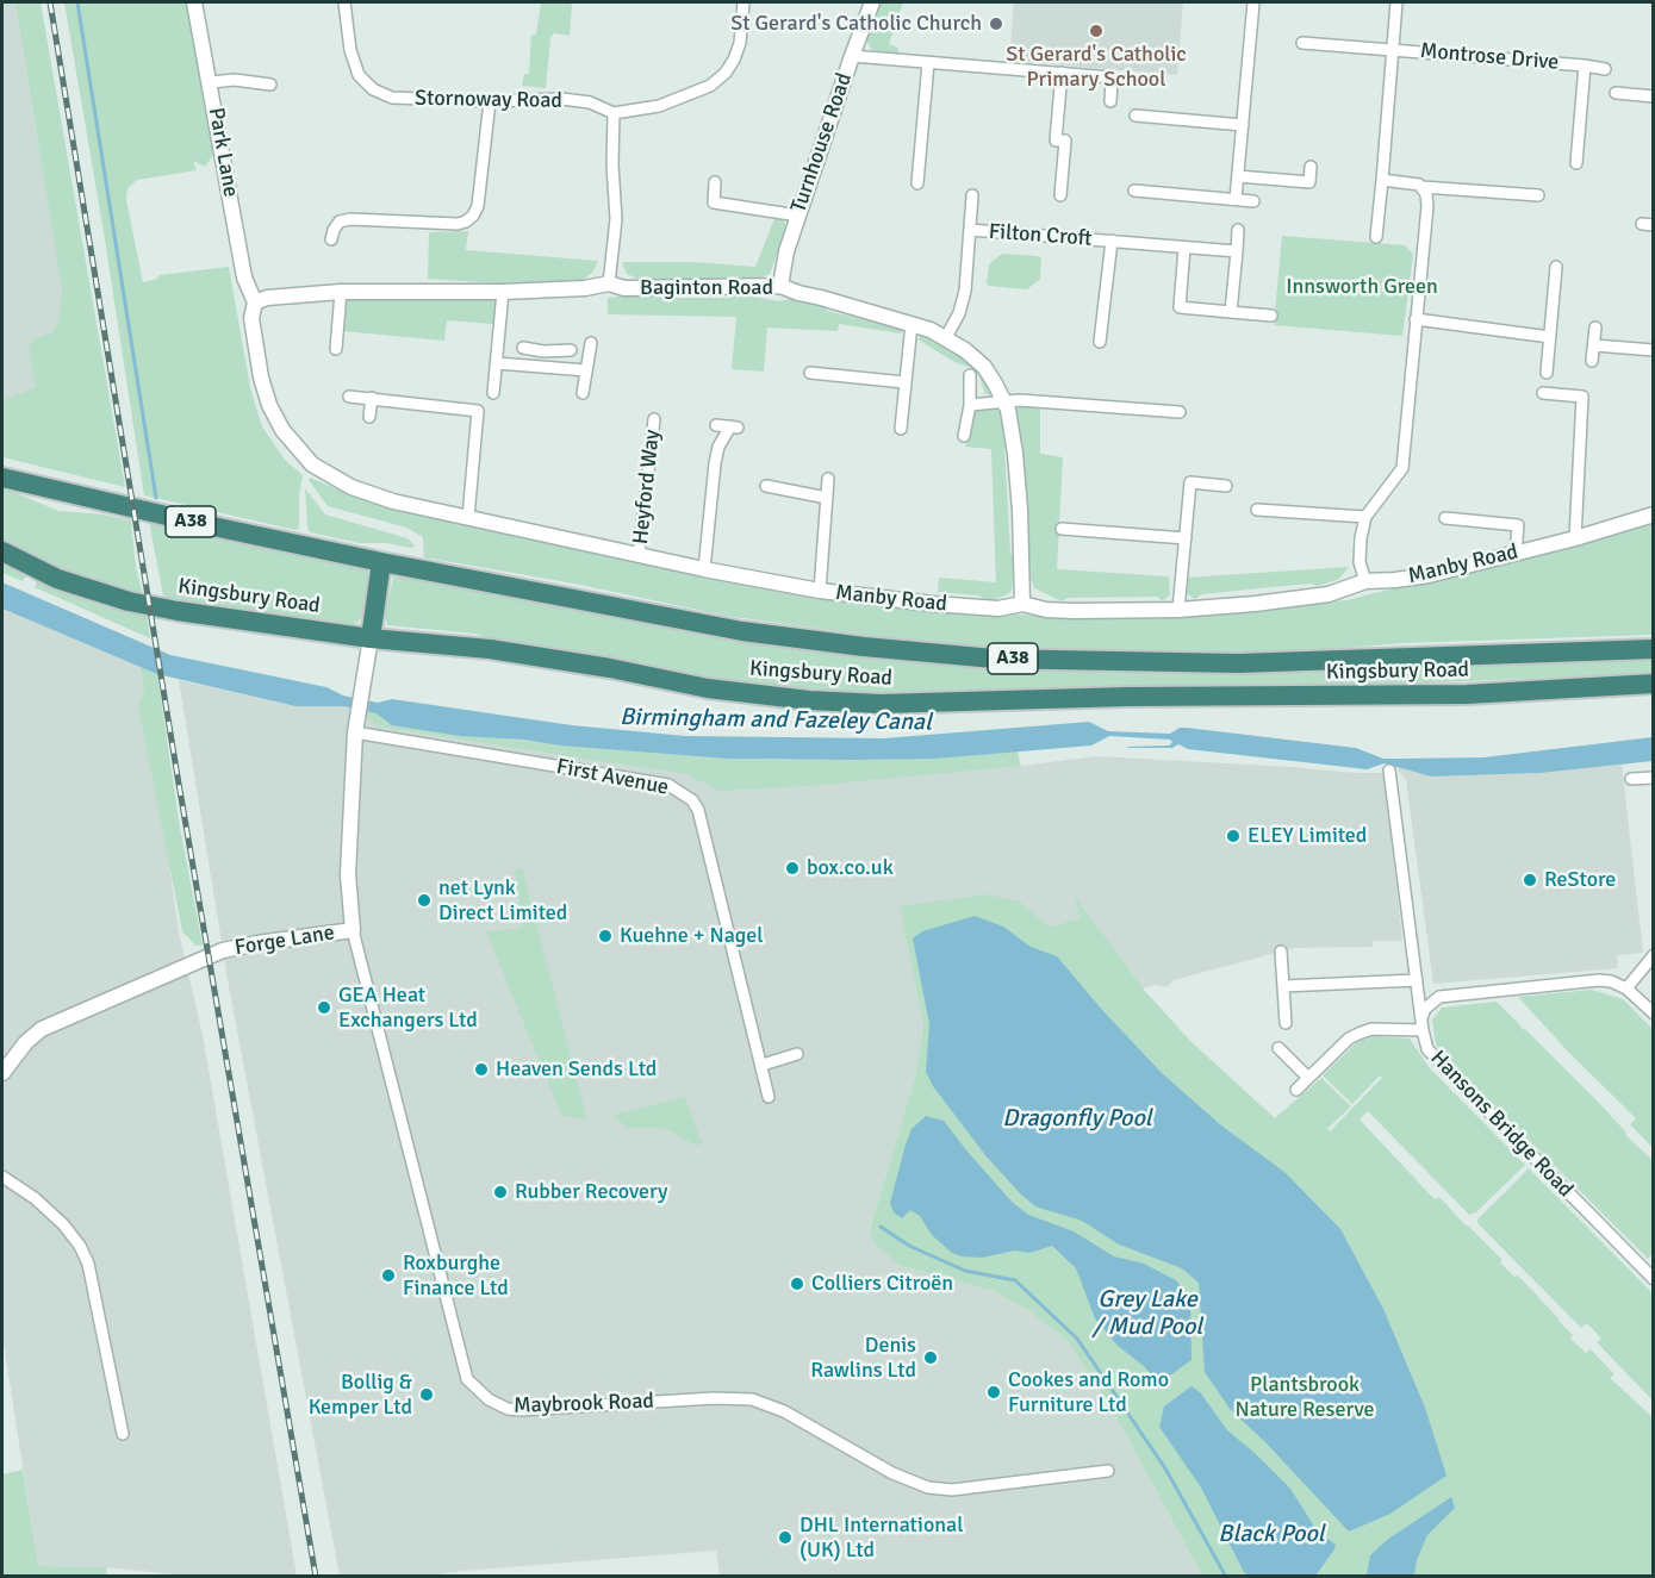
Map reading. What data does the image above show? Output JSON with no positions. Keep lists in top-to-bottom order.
{
  "streets": {
    "highway": ["A38", "Kingsbury Road"],
    "street": [
      "Montrose Drive",
      "Stornoway Road",
      "Turnhouse Road",
      "Park Lane",
      "Filton Croft",
      "Baginton Road",
      "Heyford Way",
      "Manby Road",
      "First Avenue",
      "Forge Lane",
      "Hansons Bridge Road",
      "Maybrook Road"
    ]
  },
  "crossings": [
    ["Turnhouse Road", "Baginton Road"],
    ["Park Lane", "Baginton Road"],
    ["Park Lane", "Manby Road"],
    ["Filton Croft", "Baginton Road"],
    ["Baginton Road", "Manby Road"],
    ["Heyford Way", "Manby Road"],
    ["Kingsbury Road", "Forge Lane"],
    ["First Avenue", "Forge Lane"],
    ["Forge Lane", "Maybrook Road"]
  ],
  "water": [
    "Birmingham and Fazeley Canal",
    "Dragonfly Pool",
    "Grey Lake / Mud Pool",
    "Black Pool"
  ],
  "parks": ["Innsworth Green", "Plantsbrook Nature Reserve"],
  "places": [
    "St Gerard's Catholic Church",
    "St Gerard's Catholic Primary School",
    "ELEY Limited",
    "box.co.uk",
    "ReStore",
    "net Lynk Direct Limited",
    "Kuehne + Nagel",
    "GEA Heat Exchangers Ltd",
    "Heaven Sends Ltd",
    "Rubber Recovery",
    "Roxburghe Finance Ltd",
    "Colliers Citroën",
    "Denis Rawlins Ltd",
    "Cookes and Romo Furniture Ltd",
    "Bollig & Kemper Ltd",
    "DHL International (UK) Ltd"
  ]
}
